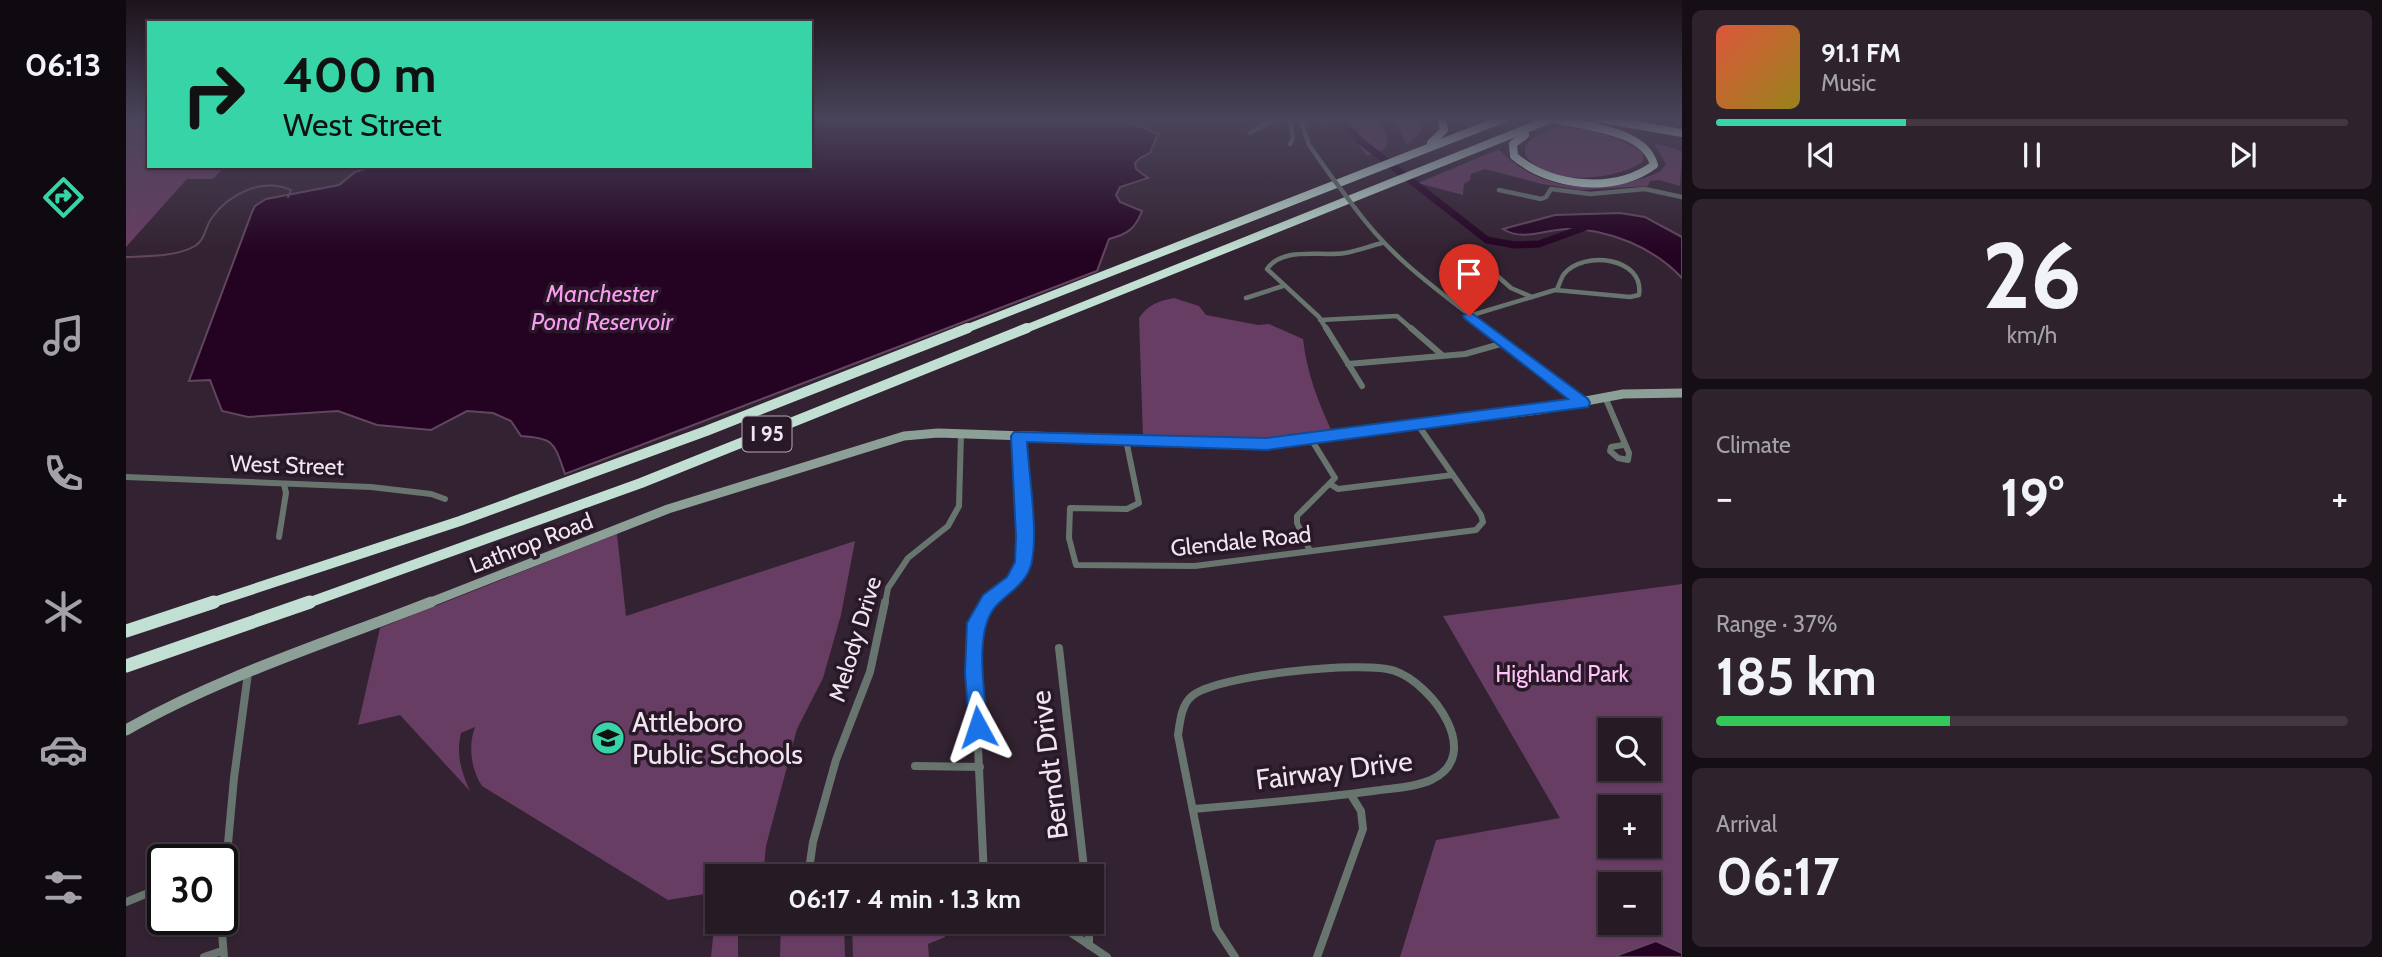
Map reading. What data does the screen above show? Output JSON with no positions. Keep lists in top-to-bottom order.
{
  "streets": {
    "highway": ["I 95"],
    "main road": ["Lathrop Road"],
    "street": [
      "West Street",
      "Glendale Road",
      "Melody Drive",
      "Berndt Drive",
      "Fairway Drive"
    ]
  },
  "crossings": [
    ["Lathrop Road", "Melody Drive"]
  ],
  "water": ["Manchester Pond Reservoir"],
  "parks": ["Highland Park"],
  "places": {
    "school or university": ["Attleboro Public Schools"]
  },
  "page": {
    "tabs": "06:13",
    "turn": ["400 m", "West Street"],
    "song": ["91.1 FM", "Music"],
    "tile": [
      ["26", "km/h"],
      "Climate",
      ["Range · 37%", "185 km"],
      ["Arrival", "06:17"]
    ],
    "heat": ["−", "19°", "+"],
    "map_buttons": ["+", "−"],
    "limit": "30",
    "trip": "06:17 · 4 min · 1.3 km"
  }
}
